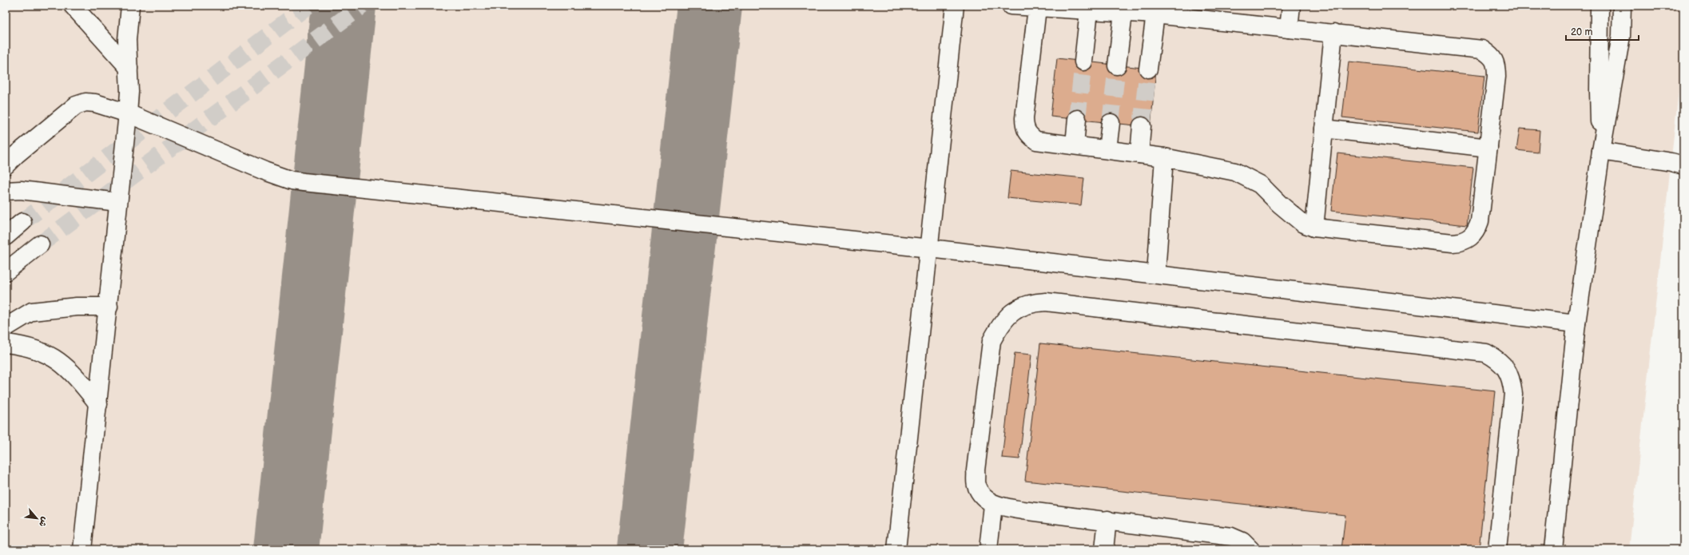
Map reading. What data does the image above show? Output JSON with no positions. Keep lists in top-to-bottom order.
{
  "scale_bar": "20 m",
  "north": "bottom right"
}
